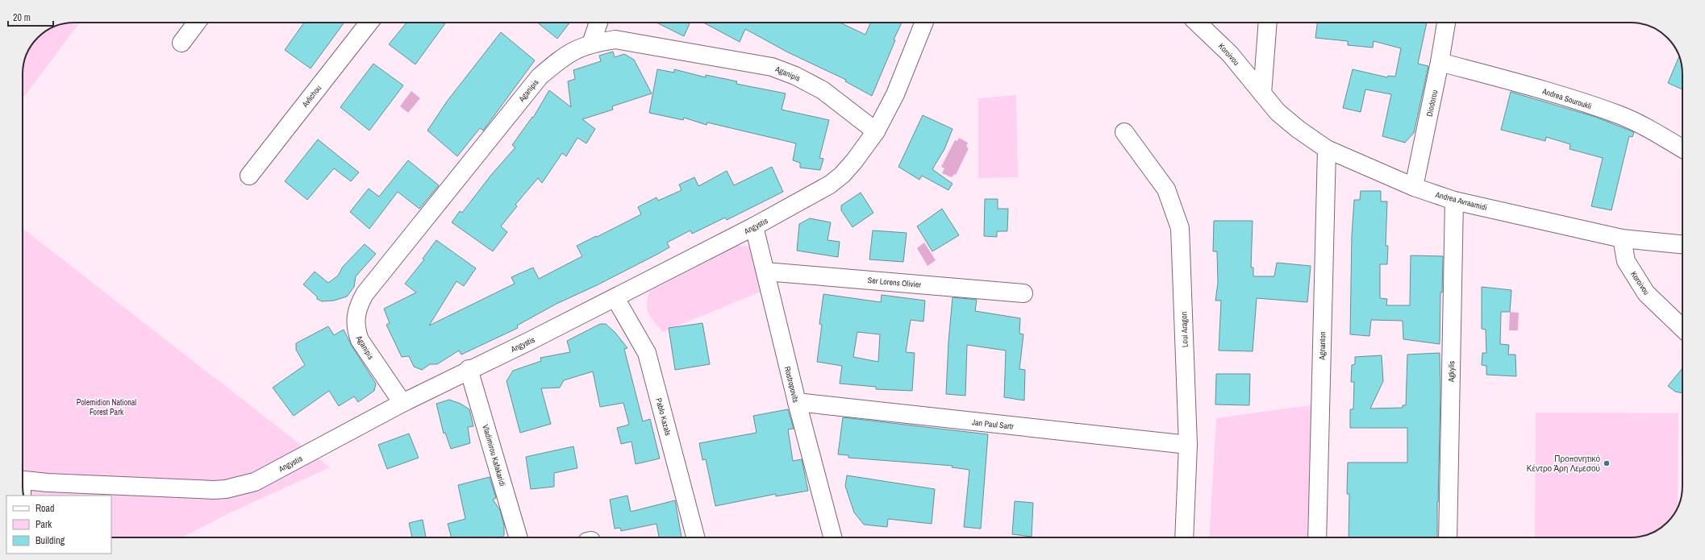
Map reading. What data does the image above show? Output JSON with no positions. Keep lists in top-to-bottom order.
{
  "streets": {
    "street": [
      "Koroivou",
      "Aganipis",
      "Avlichou",
      "Andrea Souroukli",
      "Diodorou",
      "Andrea Avraamidi",
      "Angystis",
      "Ser Lorens Olivier",
      "Loui Aragon",
      "Agnanton",
      "Agkylis",
      "Rostropovits",
      "Pablo Kazals",
      "Jan Paul Sartr",
      "Vladimirou Kafakaridi"
    ]
  },
  "crossings": [
    ["Koroivou", "Andrea Avraamidi"],
    ["Aganipis", "Angystis"],
    ["Andrea Souroukli", "Diodorou"],
    ["Diodorou", "Andrea Avraamidi"],
    ["Andrea Avraamidi", "Agnanton"],
    ["Andrea Avraamidi", "Agkylis"],
    ["Angystis", "Rostropovits"],
    ["Angystis", "Pablo Kazals"],
    ["Angystis", "Vladimirou Kafakaridi"],
    ["Ser Lorens Olivier", "Rostropovits"],
    ["Loui Aragon", "Jan Paul Sartr"],
    ["Rostropovits", "Jan Paul Sartr"]
  ],
  "parks": ["Polemidion National Forest Park"],
  "places": ["Προπονητικό Κέντρο Άρη Λεμεσού"],
  "legend": ["Road", "Park", "Building"],
  "scale_bar": "20 m"
}
